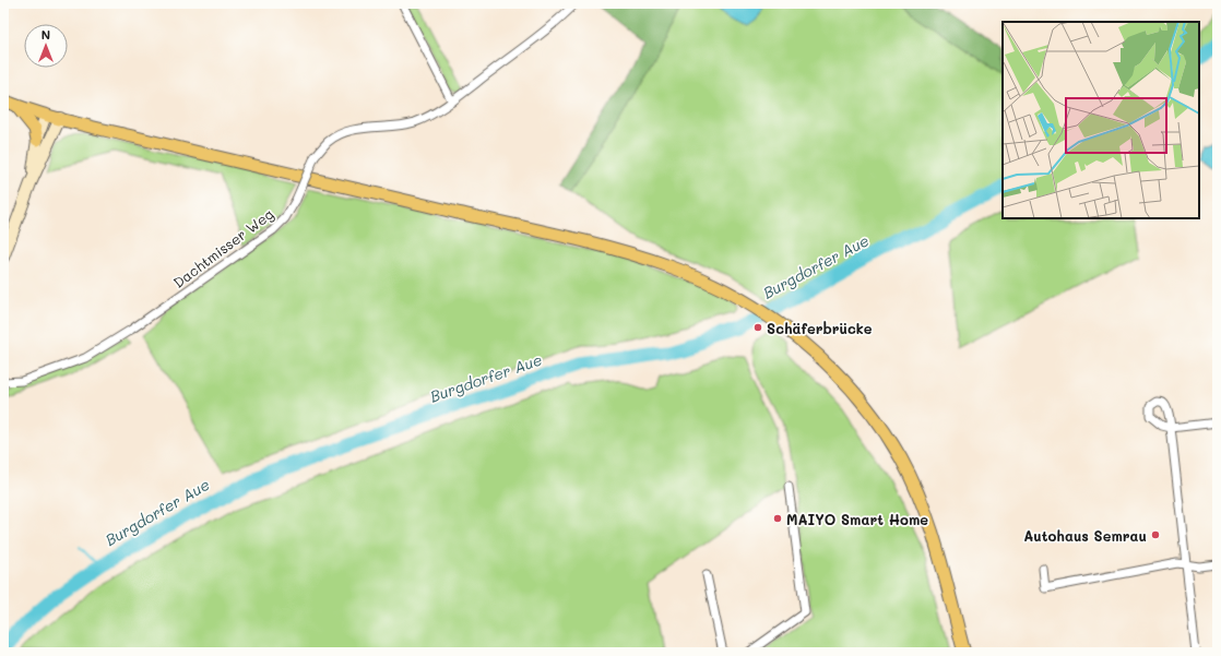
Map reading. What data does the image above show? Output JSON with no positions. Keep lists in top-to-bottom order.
{
  "streets": {
    "street": ["Dachtmisser Weg"]
  },
  "water": ["Burgdorfer Aue"],
  "places": ["Schäferbrücke", "MAIYO Smart Home", "Autohaus Semrau"],
  "north": "top"
}
